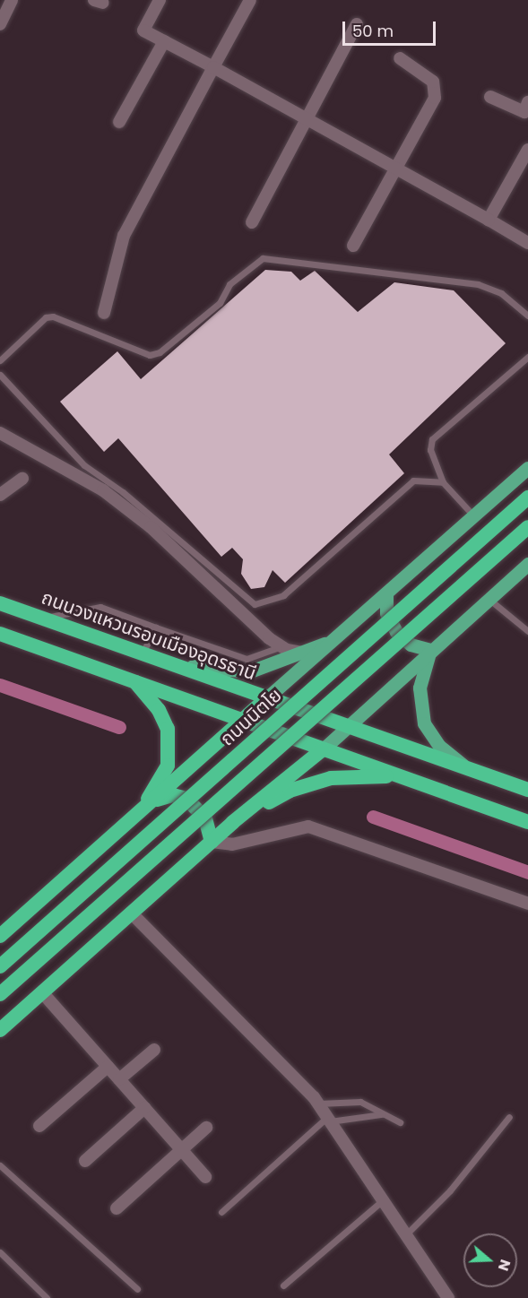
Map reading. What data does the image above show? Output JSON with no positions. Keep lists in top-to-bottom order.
{
  "streets": {
    "highway": ["ถนนวงแหวนรอบเมืองอุดรธานี", "ถนนนิตโย"]
  },
  "crossings": [
    ["ถนนวงแหวนรอบเมืองอุดรธานี", "ถนนนิตโย"]
  ],
  "scale_bar": "50 m",
  "north": "right"
}
